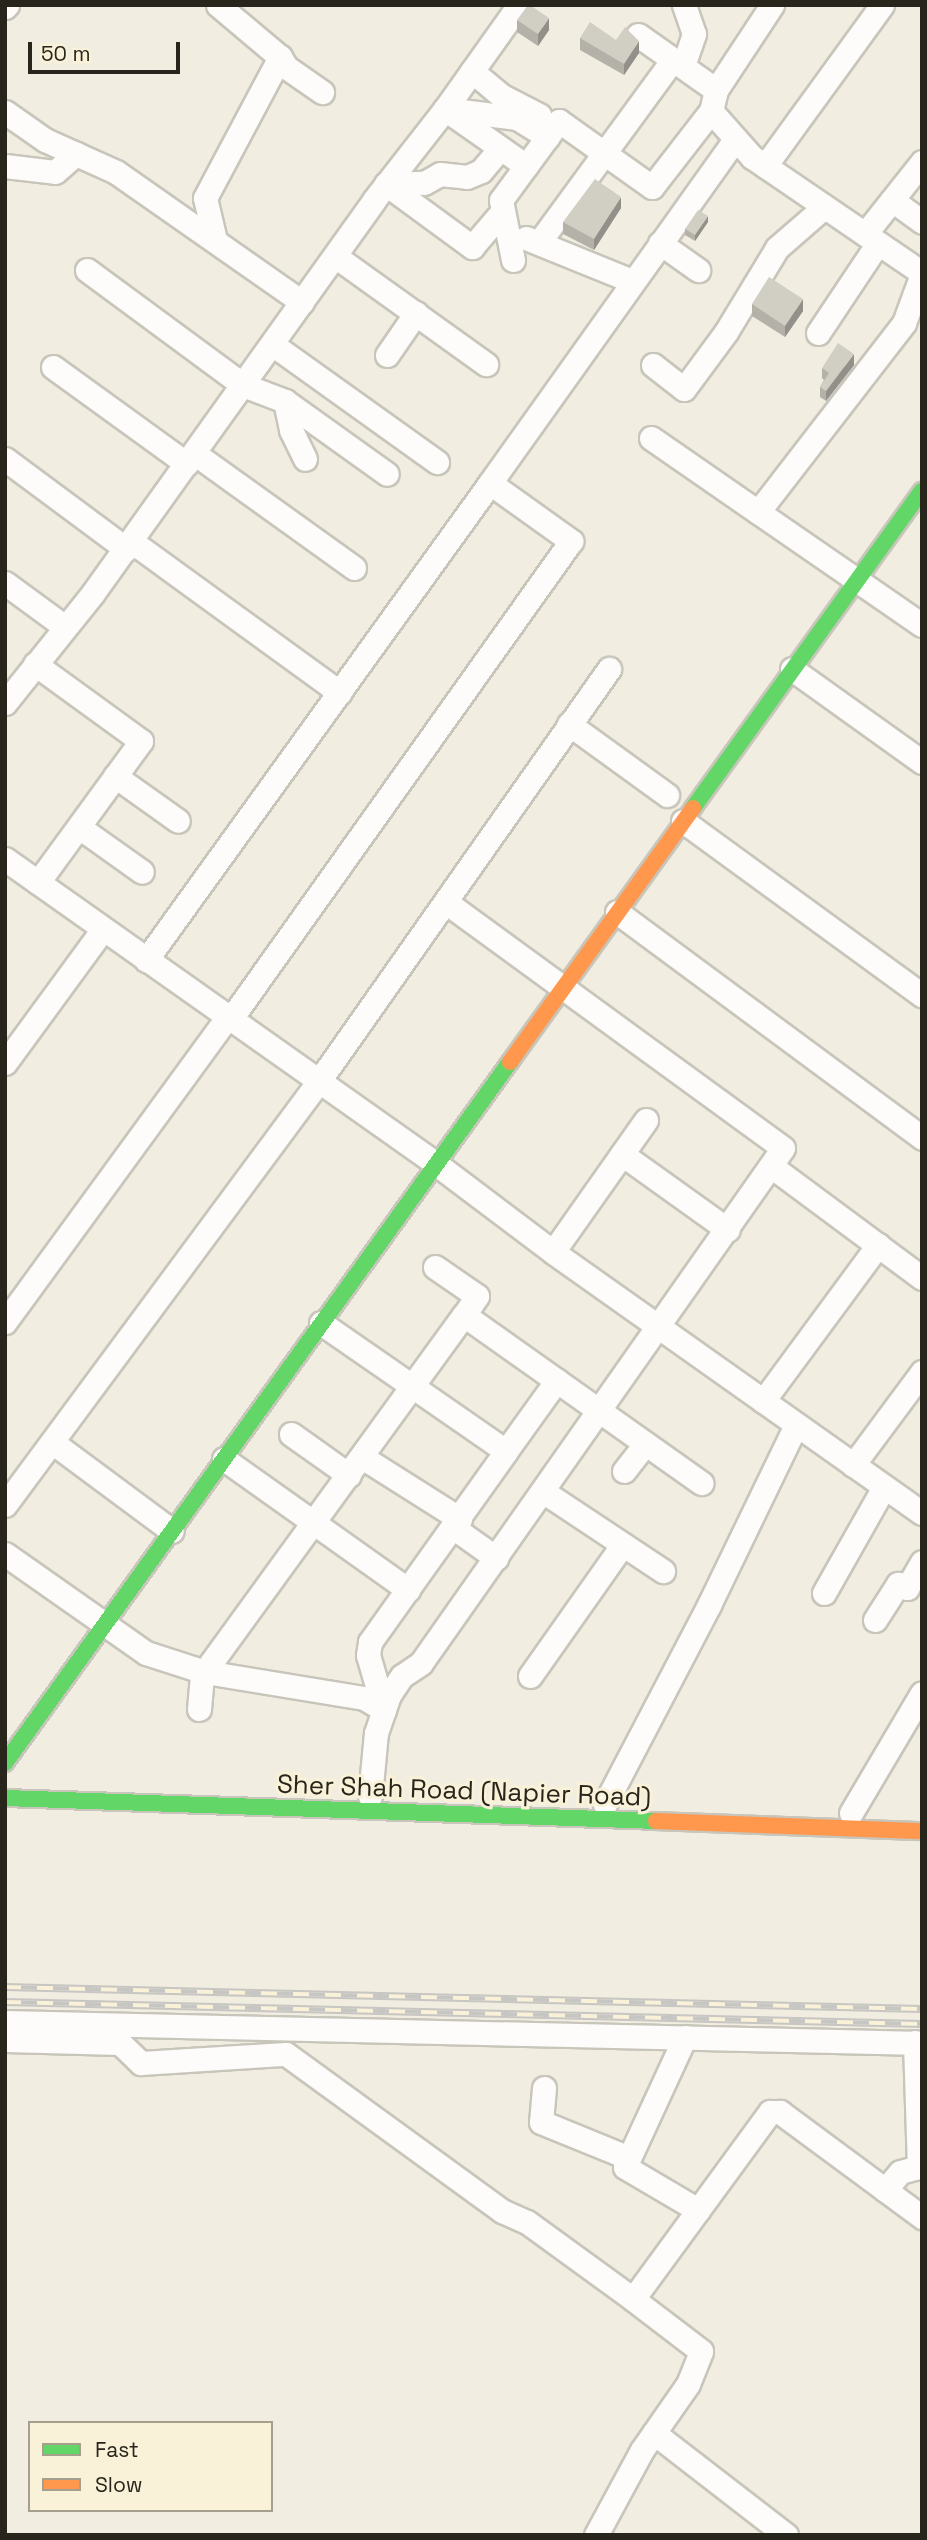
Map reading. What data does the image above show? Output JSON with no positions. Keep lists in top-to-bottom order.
{
  "streets": {
    "main road": ["Sher Shah Road (Napier Road)"]
  },
  "legend": ["Fast", "Slow"],
  "scale_bar": "50 m"
}
